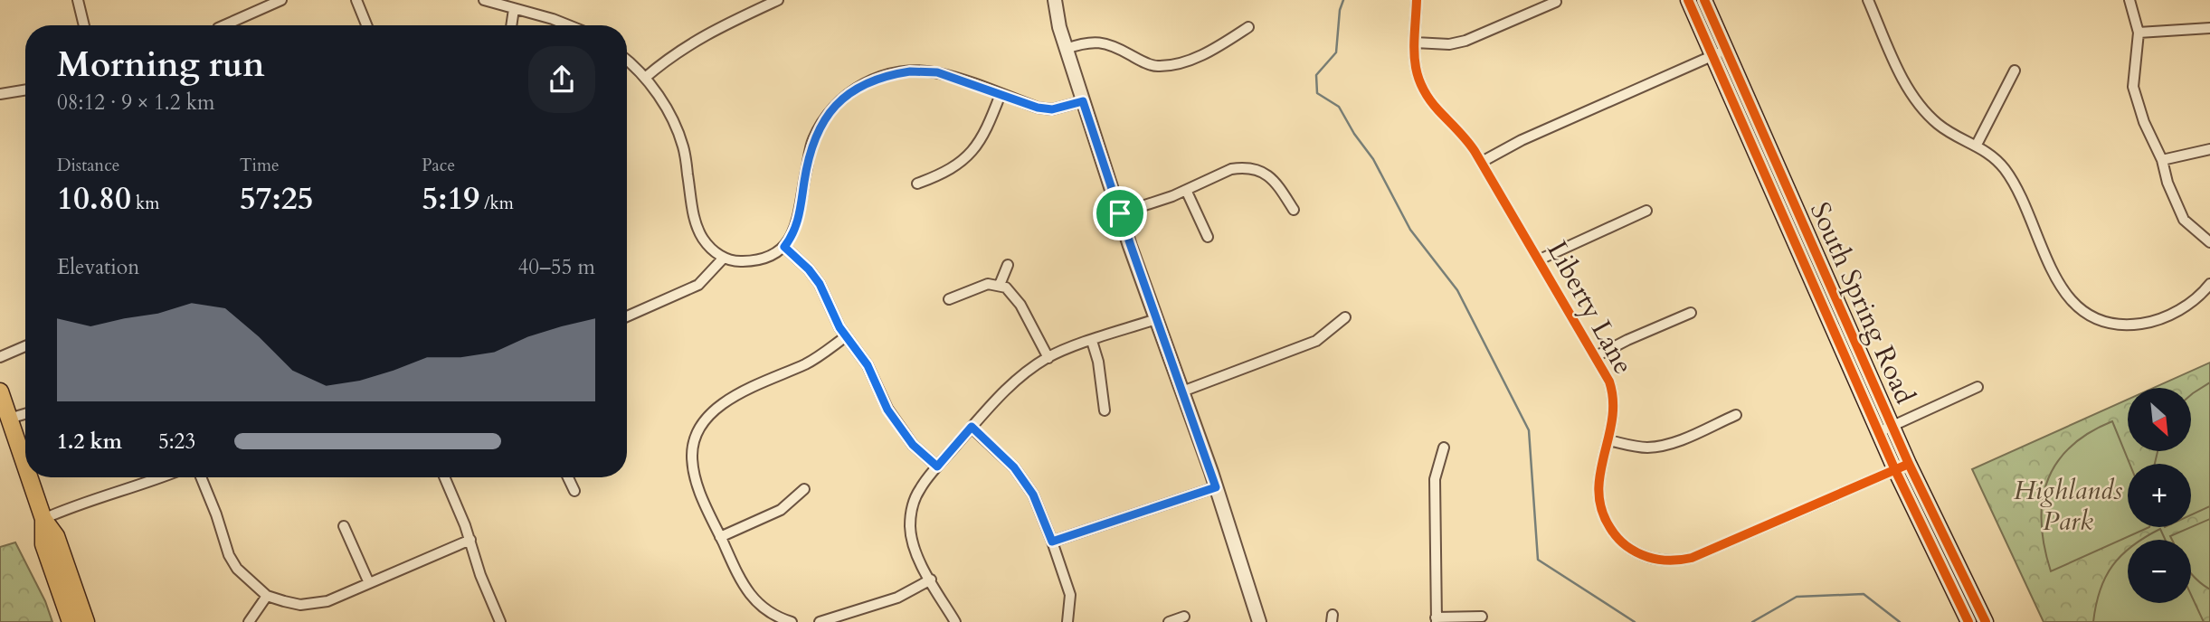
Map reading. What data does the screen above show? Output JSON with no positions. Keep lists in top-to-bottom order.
{
  "streets": {
    "main road": ["South Spring Road"],
    "street": ["Liberty Lane"]
  },
  "crossings": [
    ["South Spring Road", "Liberty Lane"]
  ],
  "parks": ["Highlands Park"],
  "north": "bottom right",
  "page": {
    "heading": ["Morning run", "08:12 · 9 × 1.2 km"],
    "stats": [
      ["Distance", "10.80 km"],
      ["Time", "57:25"],
      ["Pace", "5:19 /km"]
    ],
    "chart": ["Elevation", "40–55 m"],
    "map_buttons": ["+", "−"],
    "list": [
      {
        "name": "1.2 km",
        "note": "5:23"
      }
    ]
  }
}
